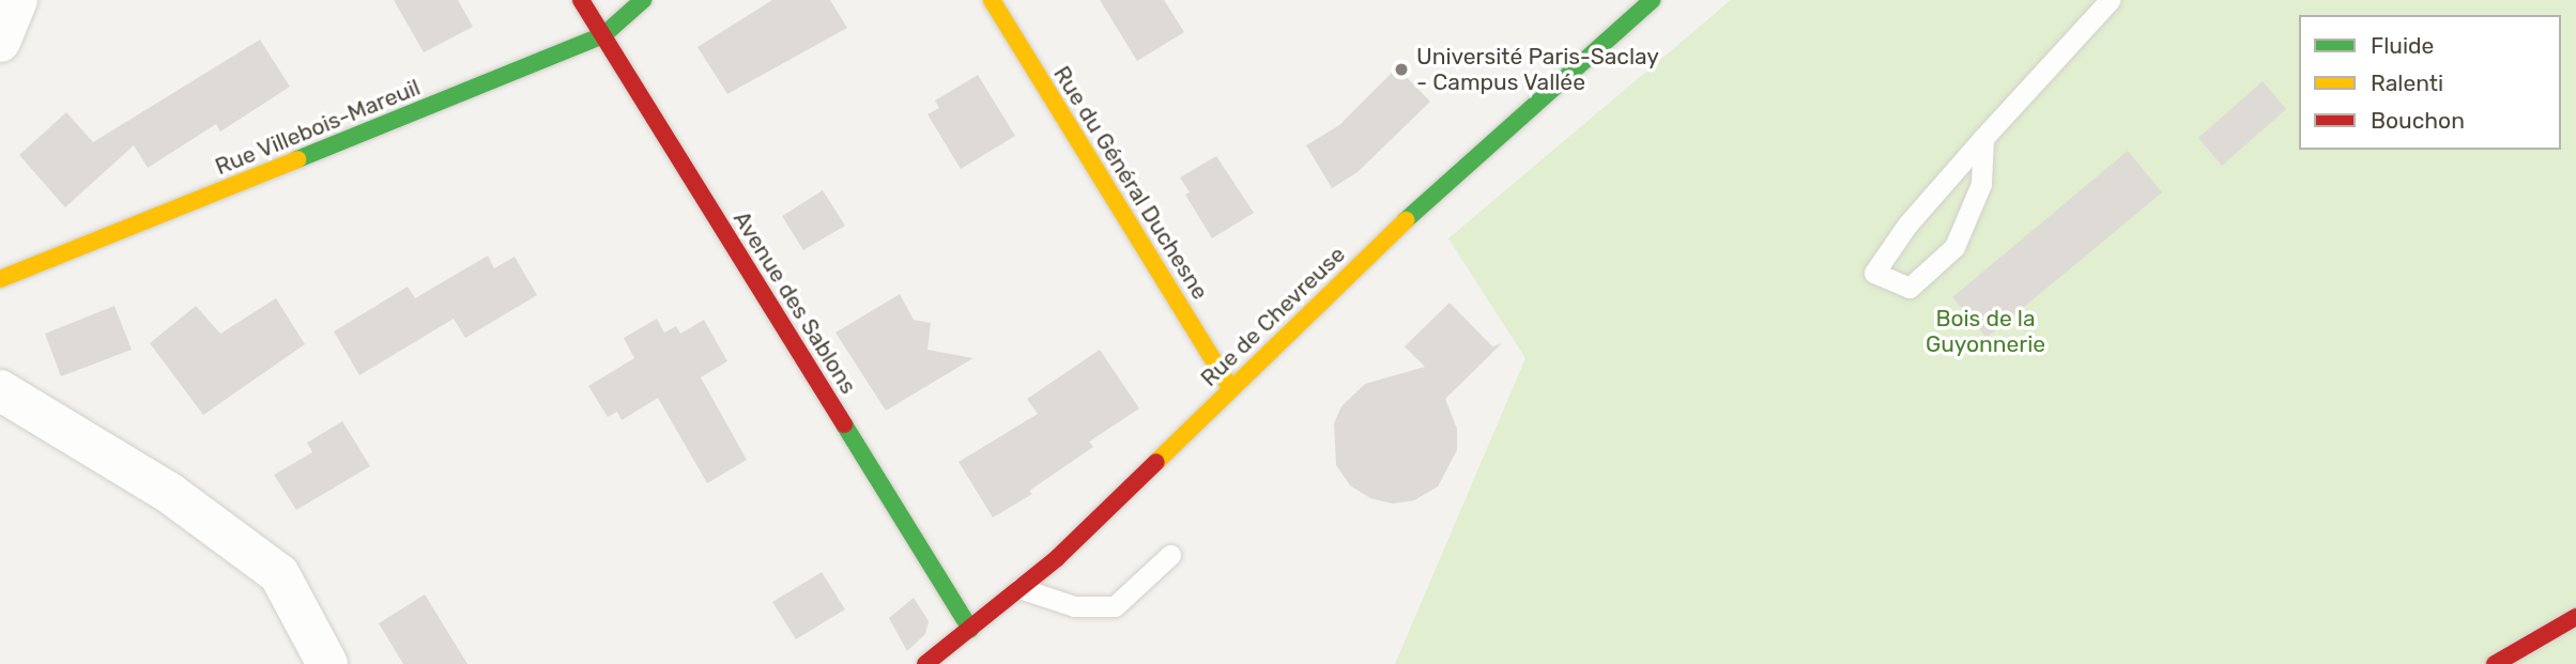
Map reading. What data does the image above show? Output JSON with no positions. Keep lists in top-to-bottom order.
{
  "streets": {
    "street": [
      "Rue Villebois-Mareuil",
      "Rue du Général Duchesne",
      "Avenue des Sablons",
      "Rue de Chevreuse"
    ]
  },
  "crossings": [
    ["Rue Villebois-Mareuil", "Avenue des Sablons"],
    ["Rue du Général Duchesne", "Rue de Chevreuse"],
    ["Avenue des Sablons", "Rue de Chevreuse"]
  ],
  "parks": ["Bois de la Guyonnerie"],
  "places": ["Université Paris-Saclay - Campus Vallée"],
  "legend": ["Fluide", "Ralenti", "Bouchon"]
}
